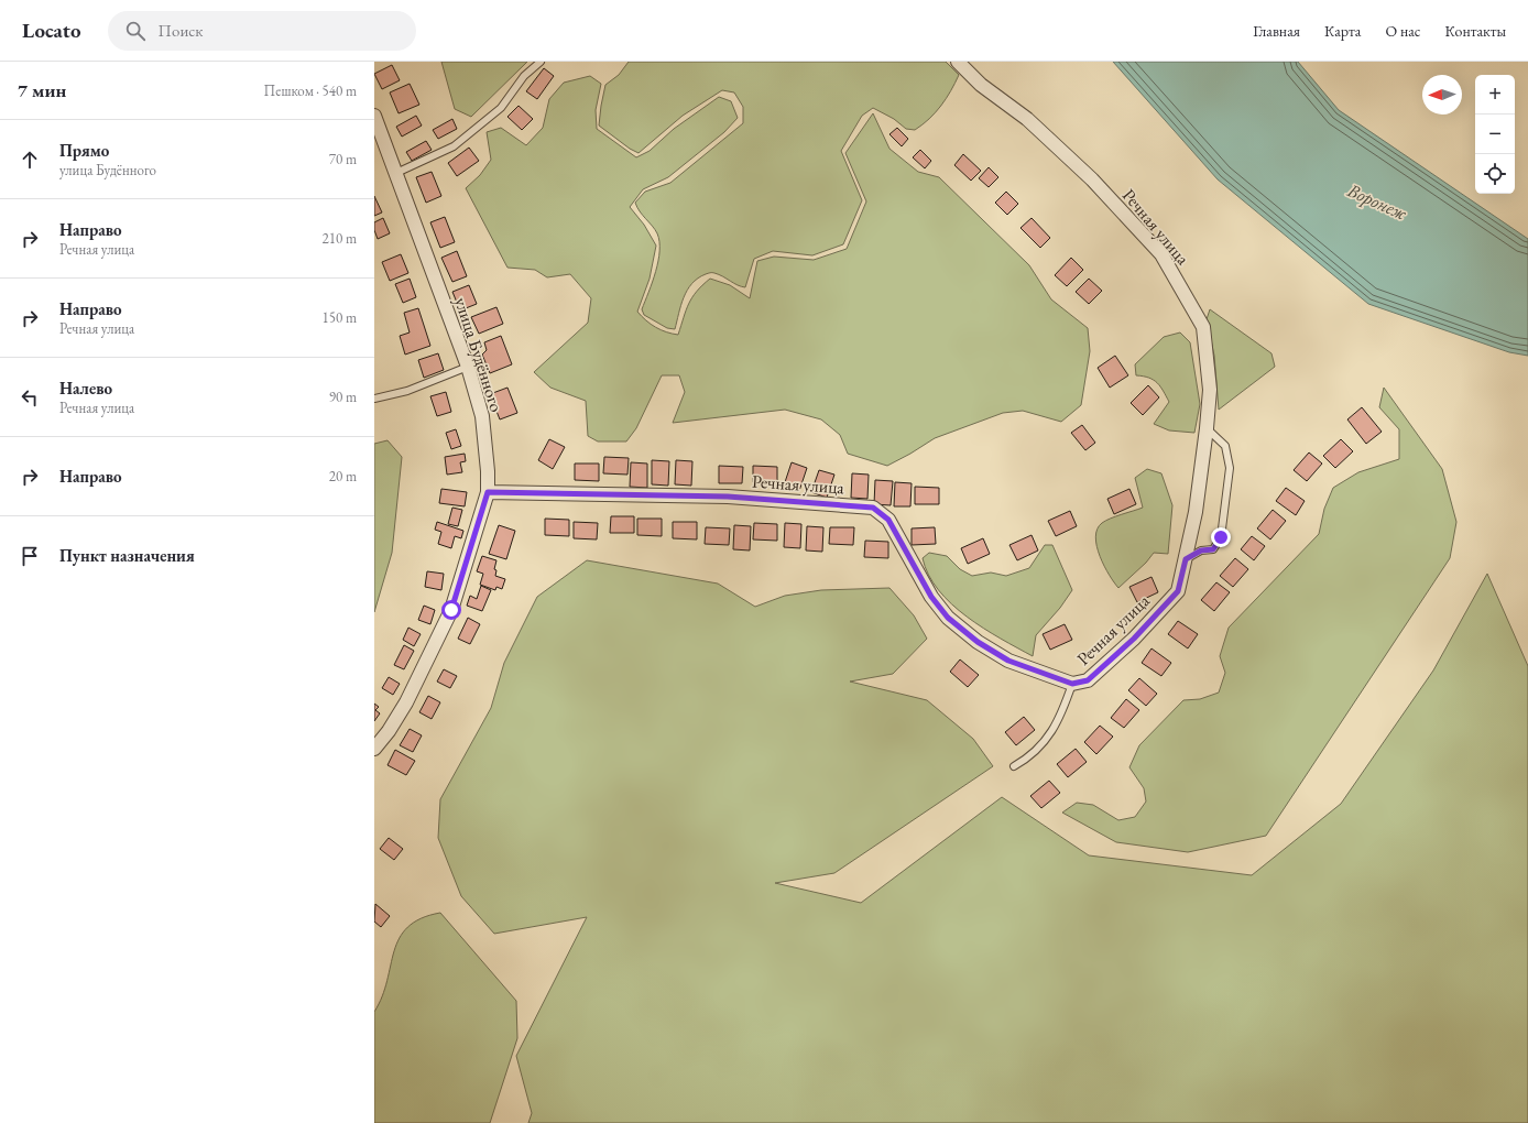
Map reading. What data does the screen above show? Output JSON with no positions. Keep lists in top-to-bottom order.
{
  "streets": {
    "street": ["Речная улица", "улица Будённого"]
  },
  "crossings": [
    ["Речная улица", "улица Будённого"]
  ],
  "water": ["Воронеж"],
  "north": "left",
  "page": {
    "header": "Locato",
    "search": "Поиск",
    "nav": [
      "Главная",
      "Карта",
      "О нас",
      "Контакты"
    ],
    "heading": ["7 мин", "Пешком · 540 m"],
    "map_buttons": ["+", "−"],
    "list": [
      ["Прямо", "улица Будённого", "70 m"],
      ["Направо", "Речная улица", "210 m"],
      ["Направо", "Речная улица", "150 m"],
      ["Налево", "Речная улица", "90 m"],
      ["Направо", "20 m"],
      "Пункт назначения"
    ]
  }
}
